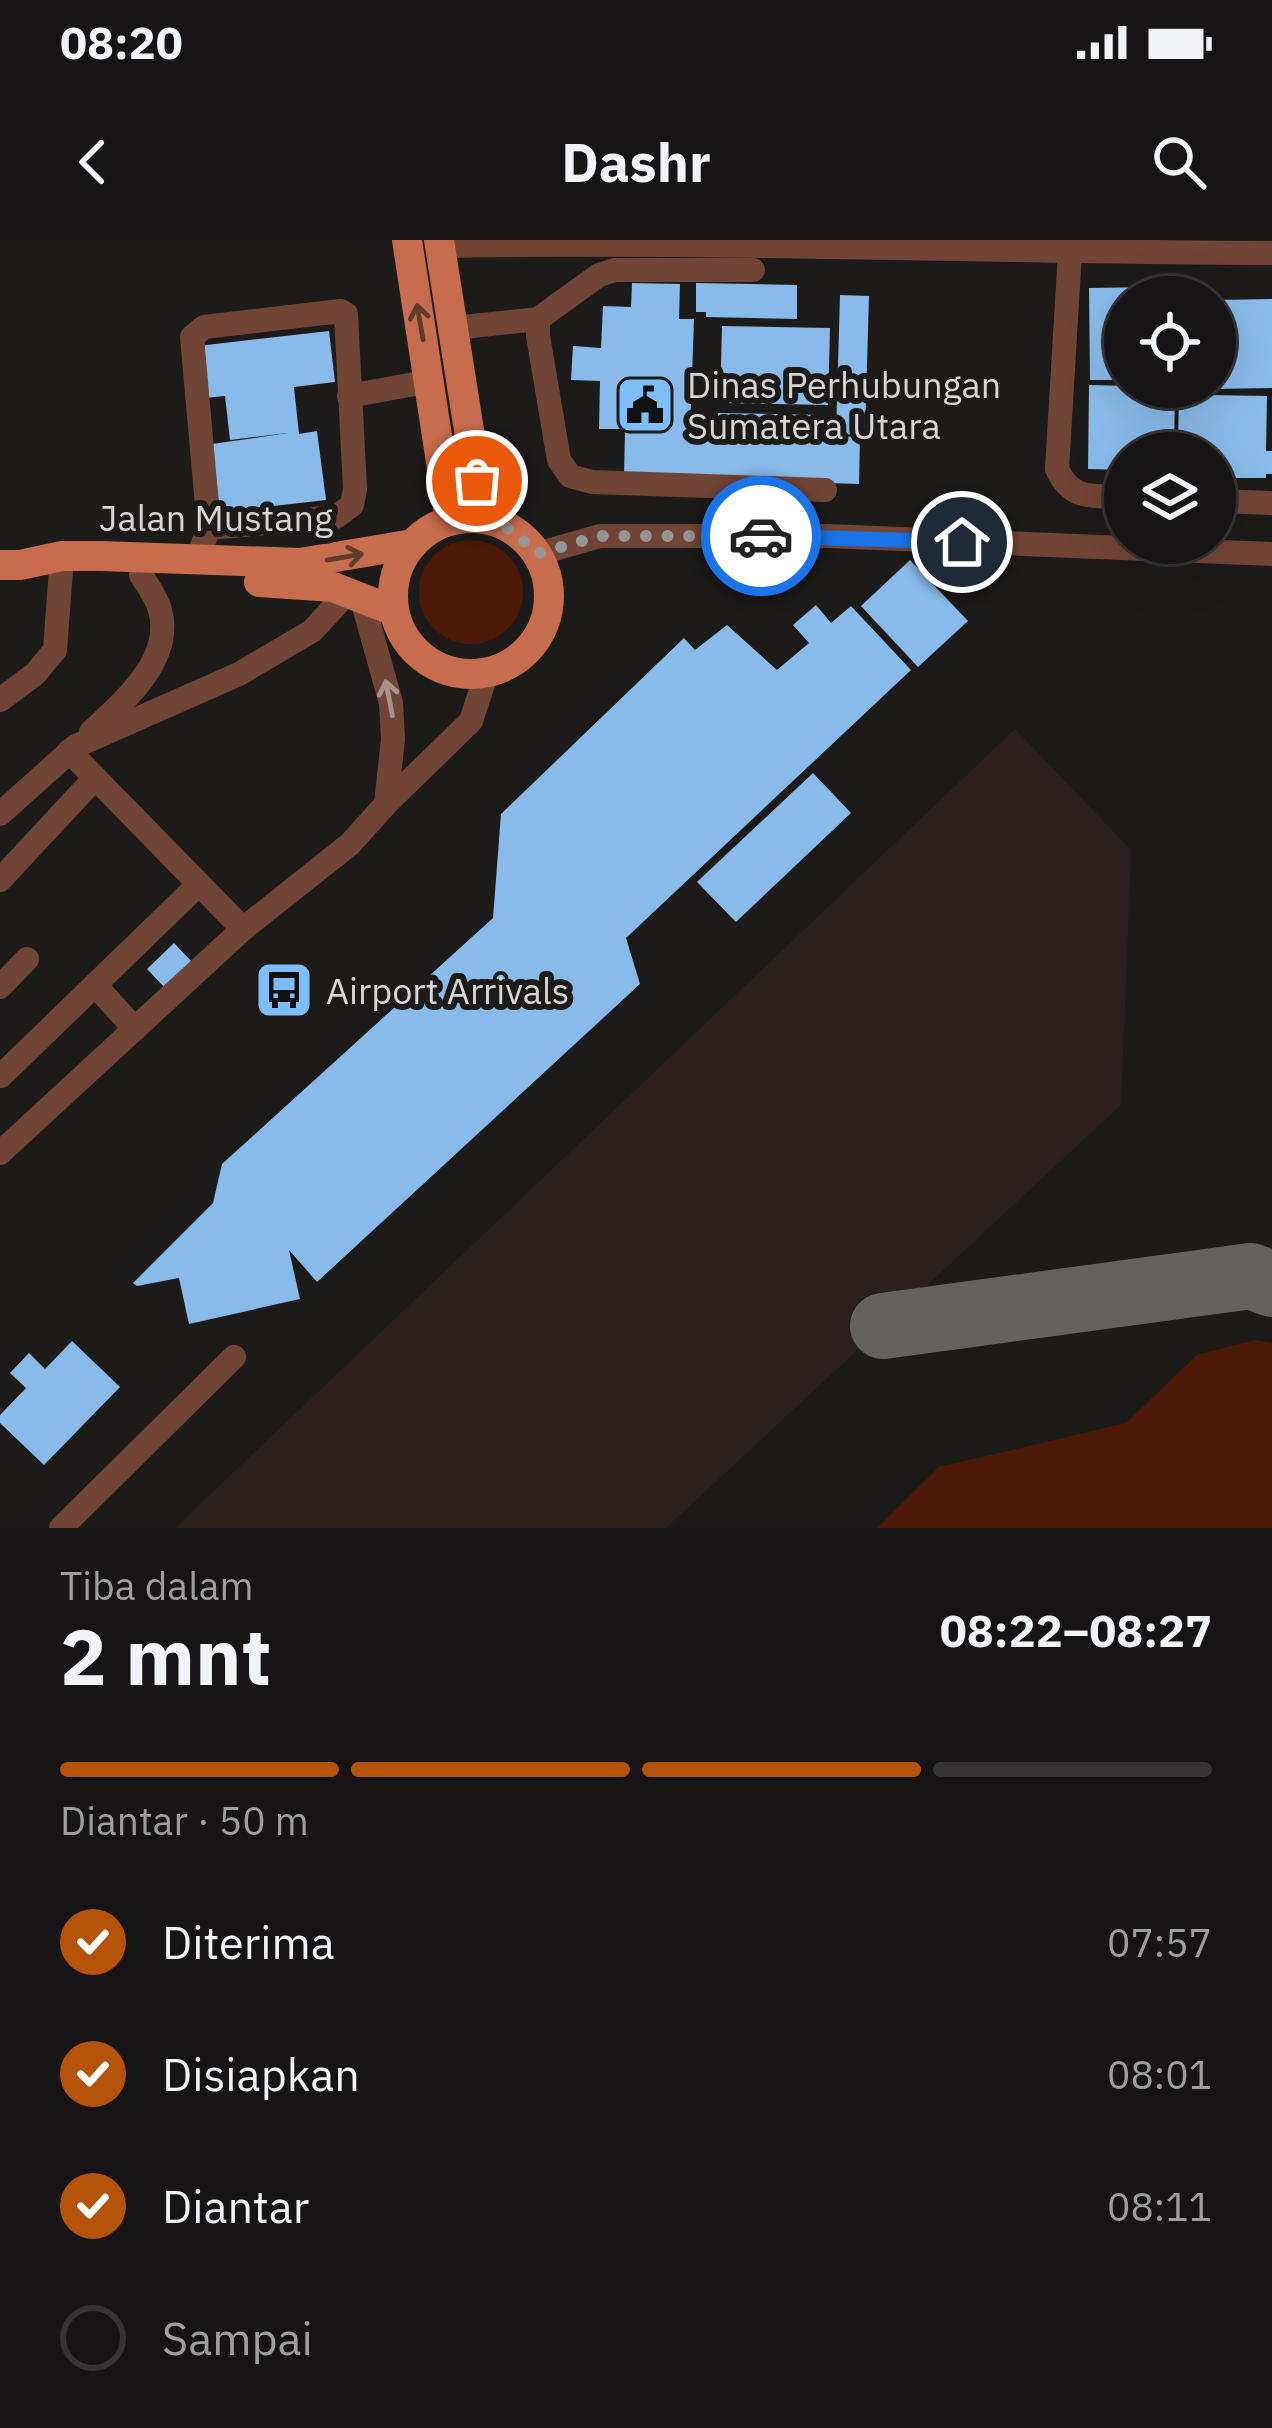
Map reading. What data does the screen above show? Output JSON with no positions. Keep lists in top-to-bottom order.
{
  "streets": {
    "main road": ["Jalan Mustang"]
  },
  "places": {
    "public building": ["Dinas Perhubungan Sumatera Utara"],
    "bus stop": ["Airport Arrivals"]
  },
  "page": {
    "status": "08:20",
    "header": "Dashr",
    "heading": ["2 mnt", "Tiba dalam", "08:22–08:27"],
    "bar": "Diantar · 50 m",
    "list": [
      ["Diterima", "07:57"],
      ["Disiapkan", "08:01"],
      ["Diantar", "08:11"],
      "Sampai"
    ]
  }
}
